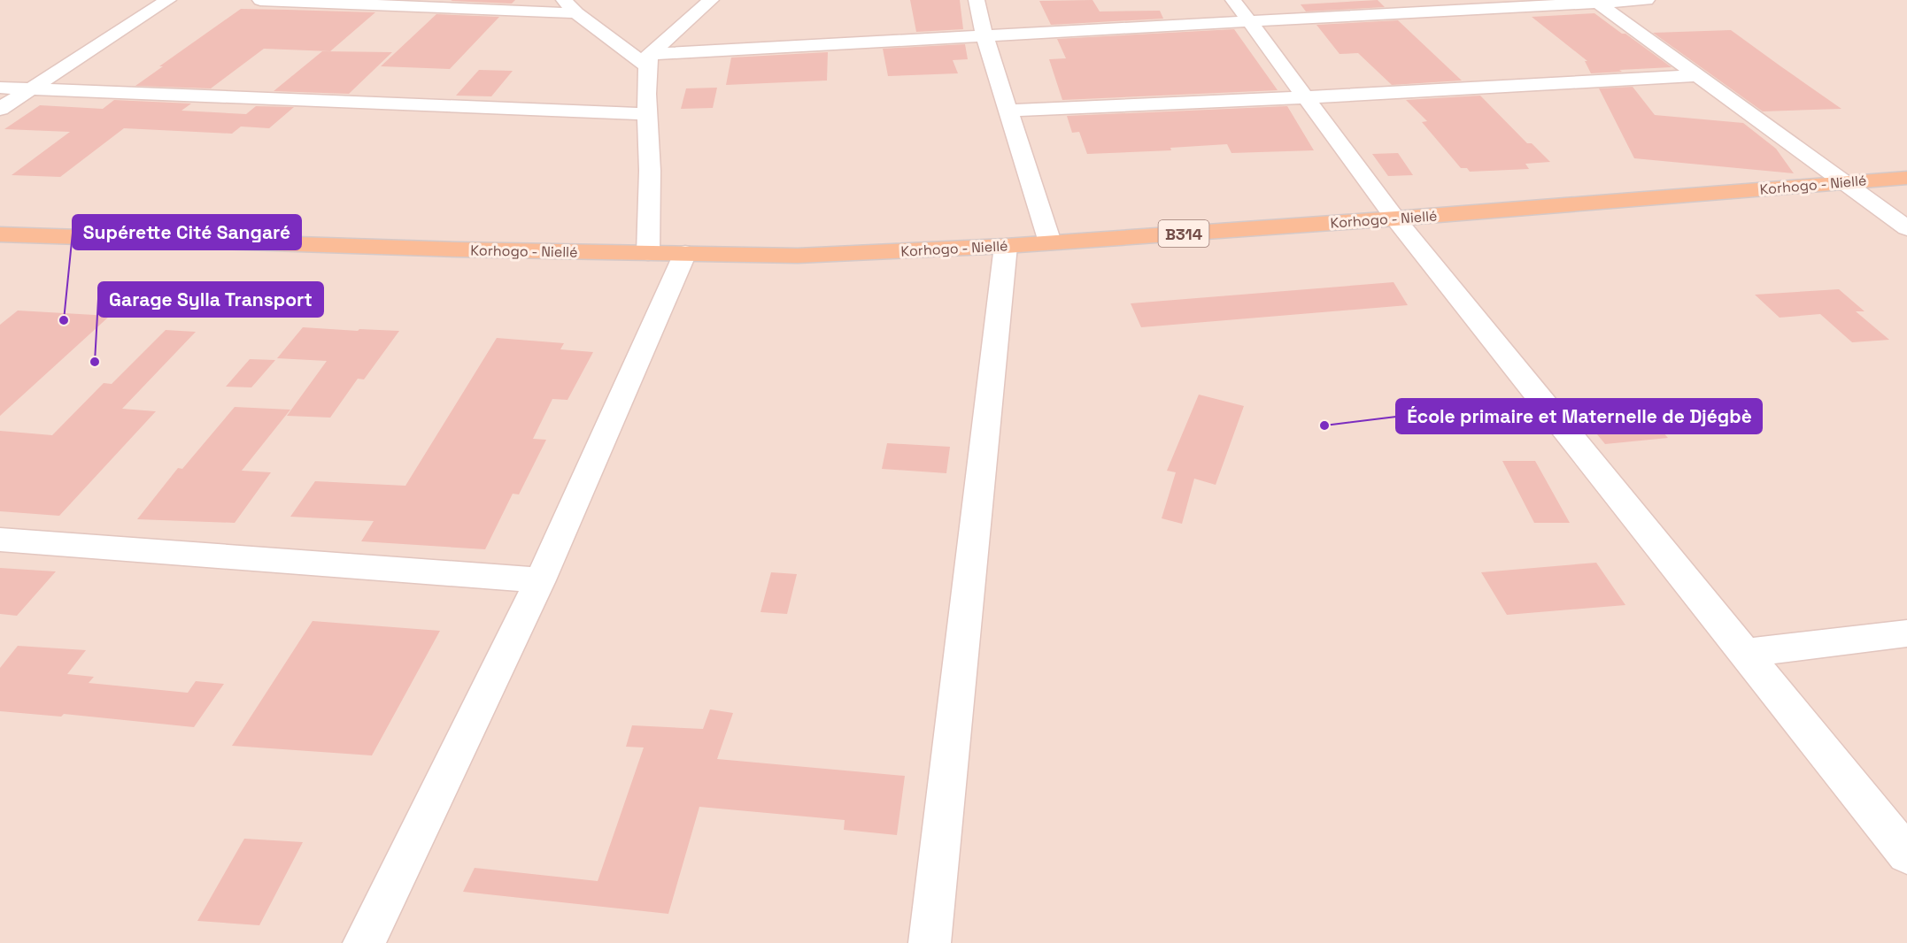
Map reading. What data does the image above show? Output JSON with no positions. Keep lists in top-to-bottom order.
{
  "streets": {
    "main road": ["Korhogo - Niellé", "B314"]
  },
  "places": ["Supérette Cité Sangaré", "Garage Sylla Transport", "École primaire et Maternelle de Djégbè"]
}
